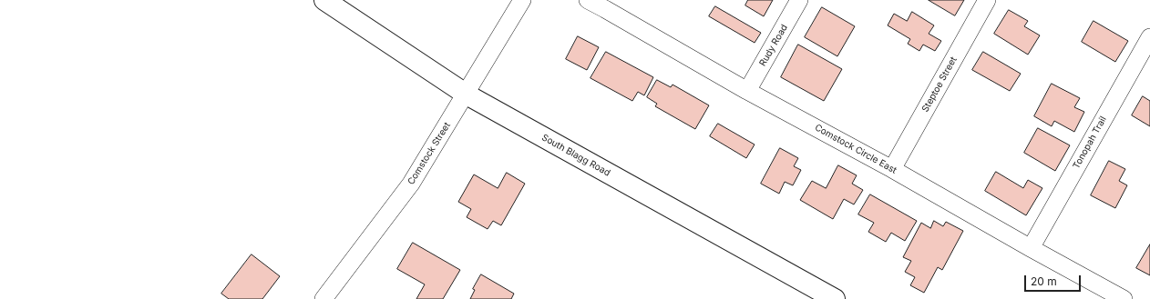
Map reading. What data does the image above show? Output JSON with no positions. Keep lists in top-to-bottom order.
{
  "streets": {
    "main road": ["South Blagg Road"],
    "street": [
      "Rudy Road",
      "Steptoe Street",
      "Tonopah Trail",
      "Comstock Circle East",
      "Comstock Street"
    ]
  },
  "crossings": [
    ["Rudy Road", "Comstock Circle East"],
    ["Steptoe Street", "Comstock Circle East"],
    ["Tonopah Trail", "Comstock Circle East"],
    ["Comstock Street", "South Blagg Road"]
  ],
  "scale_bar": "20 m"
}
